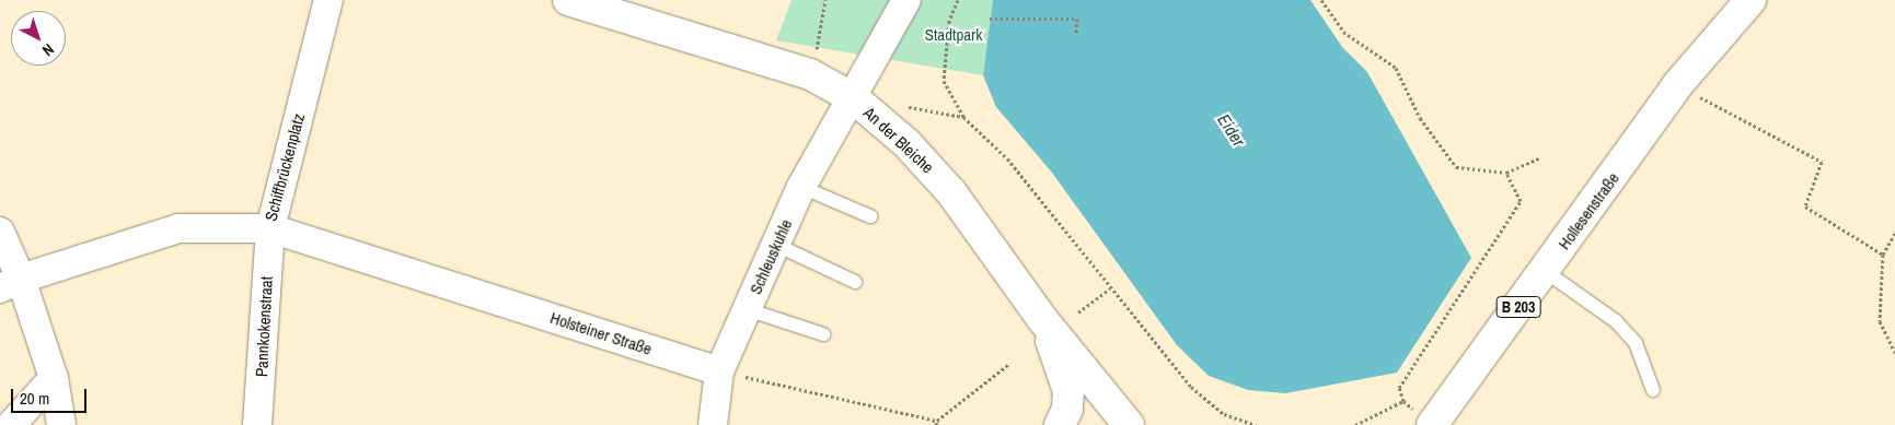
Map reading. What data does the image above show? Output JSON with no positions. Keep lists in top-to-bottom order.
{
  "streets": {
    "main road": ["An der Bleiche", "Hollesenstraße", "B 203"],
    "street": [
      "Schiffbrückenplatz",
      "Schleuskuhle",
      "Pannkokenstraat",
      "Holsteiner Straße"
    ]
  },
  "crossings": [
    ["An der Bleiche", "Schleuskuhle"],
    ["Schiffbrückenplatz", "Pannkokenstraat"],
    ["Schiffbrückenplatz", "Holsteiner Straße"],
    ["Schleuskuhle", "Holsteiner Straße"],
    ["Pannkokenstraat", "Holsteiner Straße"]
  ],
  "water": ["Eider"],
  "parks": ["Stadtpark"],
  "scale_bar": "20 m",
  "north": "bottom right"
}
